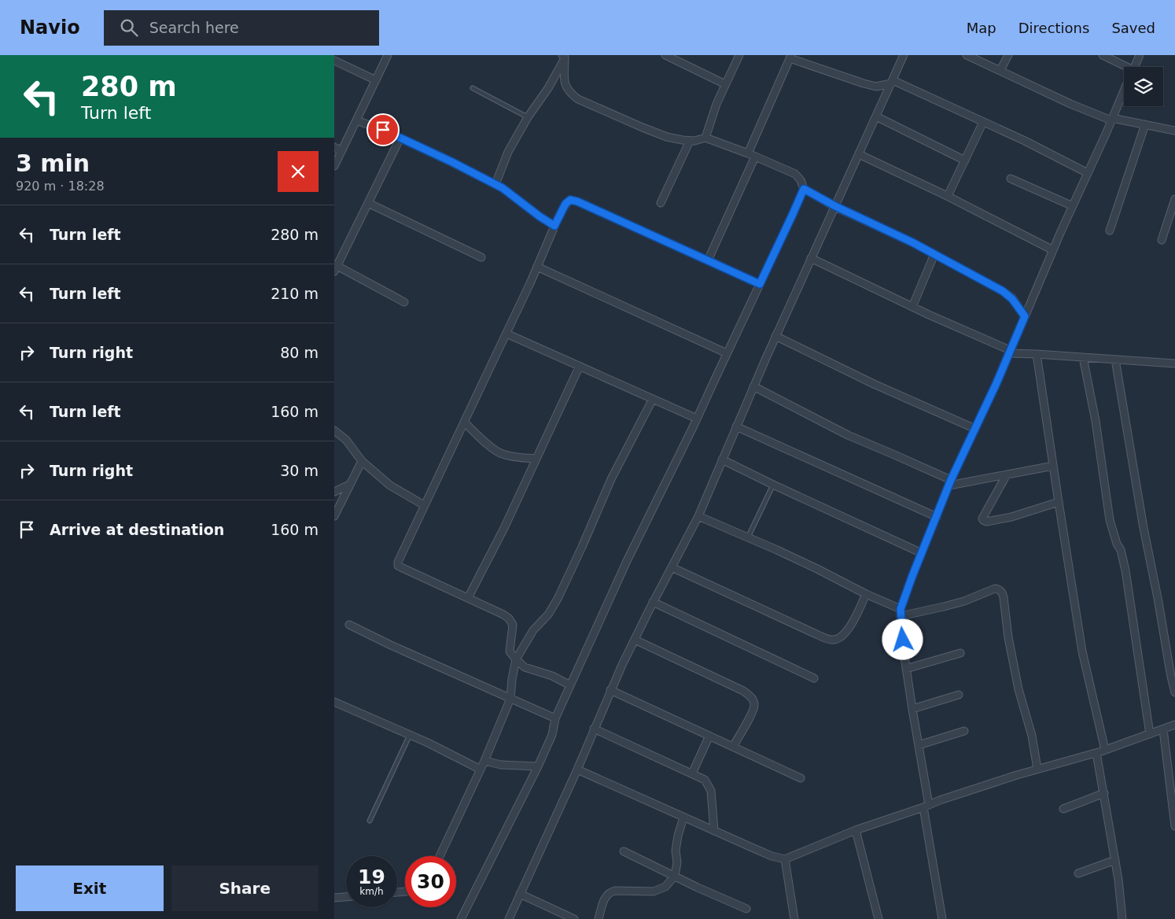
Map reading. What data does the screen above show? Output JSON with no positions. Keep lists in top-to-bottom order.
{
  "page": {
    "header": "Navio",
    "search": "Search here",
    "nav": ["Map", "Directions", "Saved"],
    "turn": ["280 m", "Turn left"],
    "heading": ["3 min", "920 m · 18:28"],
    "list": [
      {
        "name": "Turn left",
        "value": "280 m"
      },
      {
        "name": "Turn left",
        "value": "210 m"
      },
      {
        "name": "Turn right",
        "value": "80 m"
      },
      {
        "name": "Turn left",
        "value": "160 m"
      },
      {
        "name": "Turn right",
        "value": "30 m"
      },
      {
        "name": "Arrive at destination",
        "value": "160 m"
      }
    ],
    "speed": "19 km/h",
    "limit": "30",
    "buttons": ["Exit", "Share"]
  }
}
